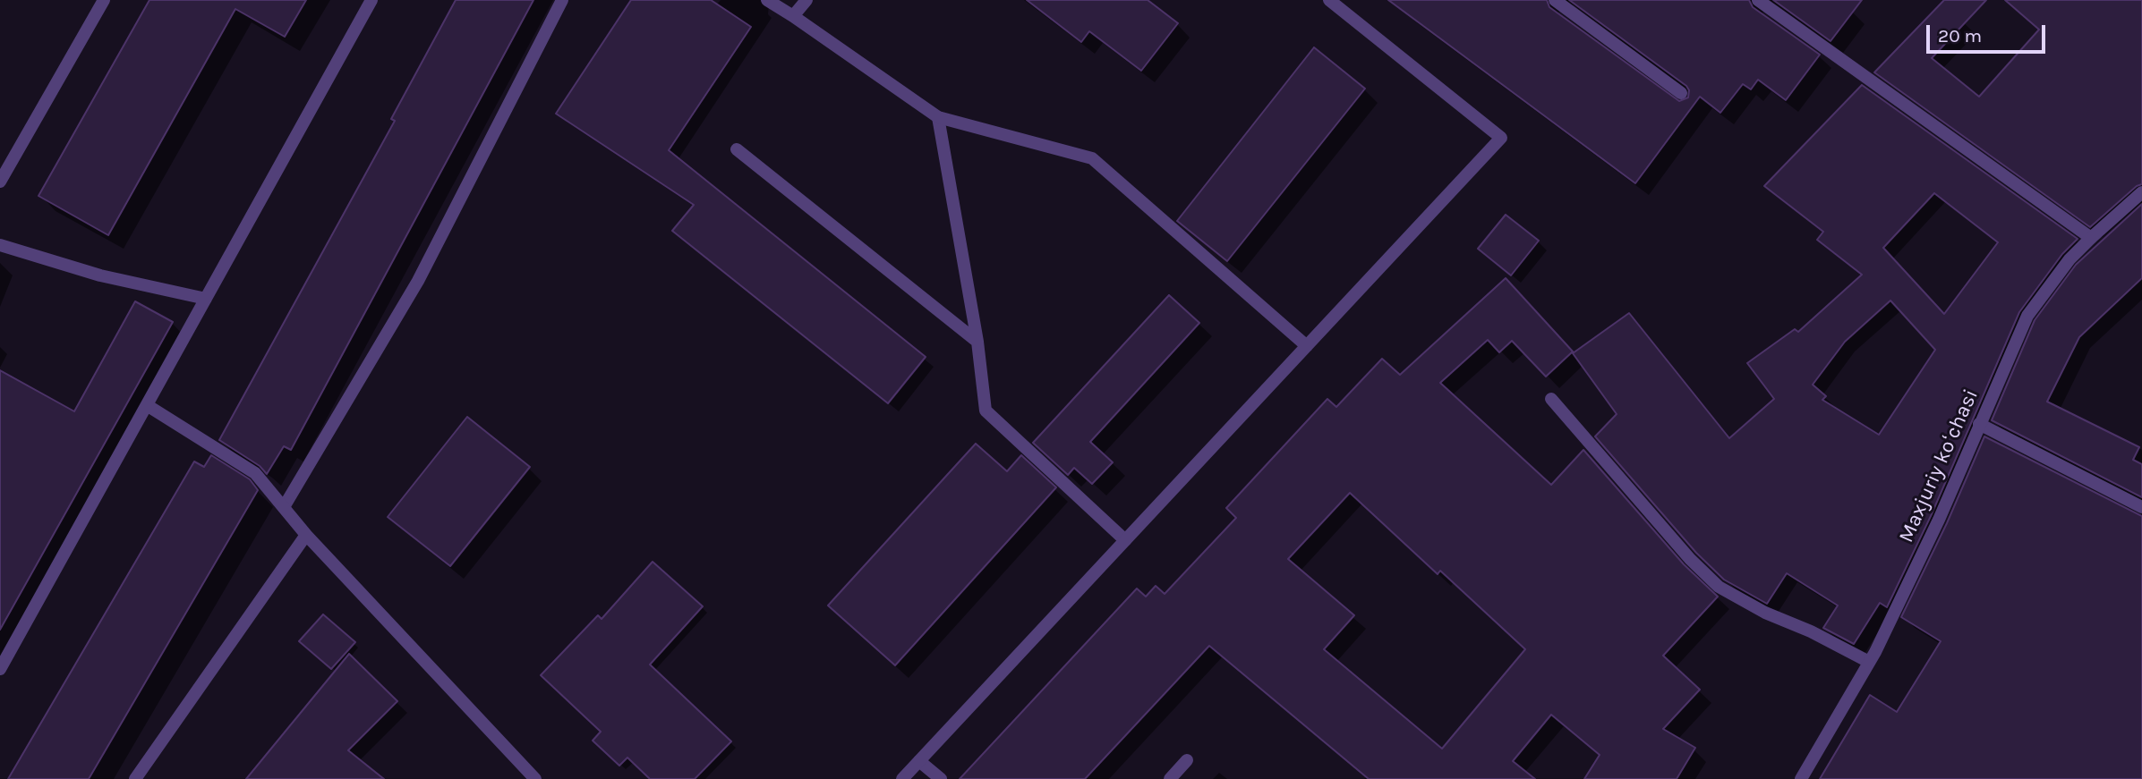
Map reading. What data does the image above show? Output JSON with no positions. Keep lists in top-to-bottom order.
{
  "streets": {
    "street": ["Maxjuriy koʻchasi"]
  },
  "scale_bar": "20 m"
}
